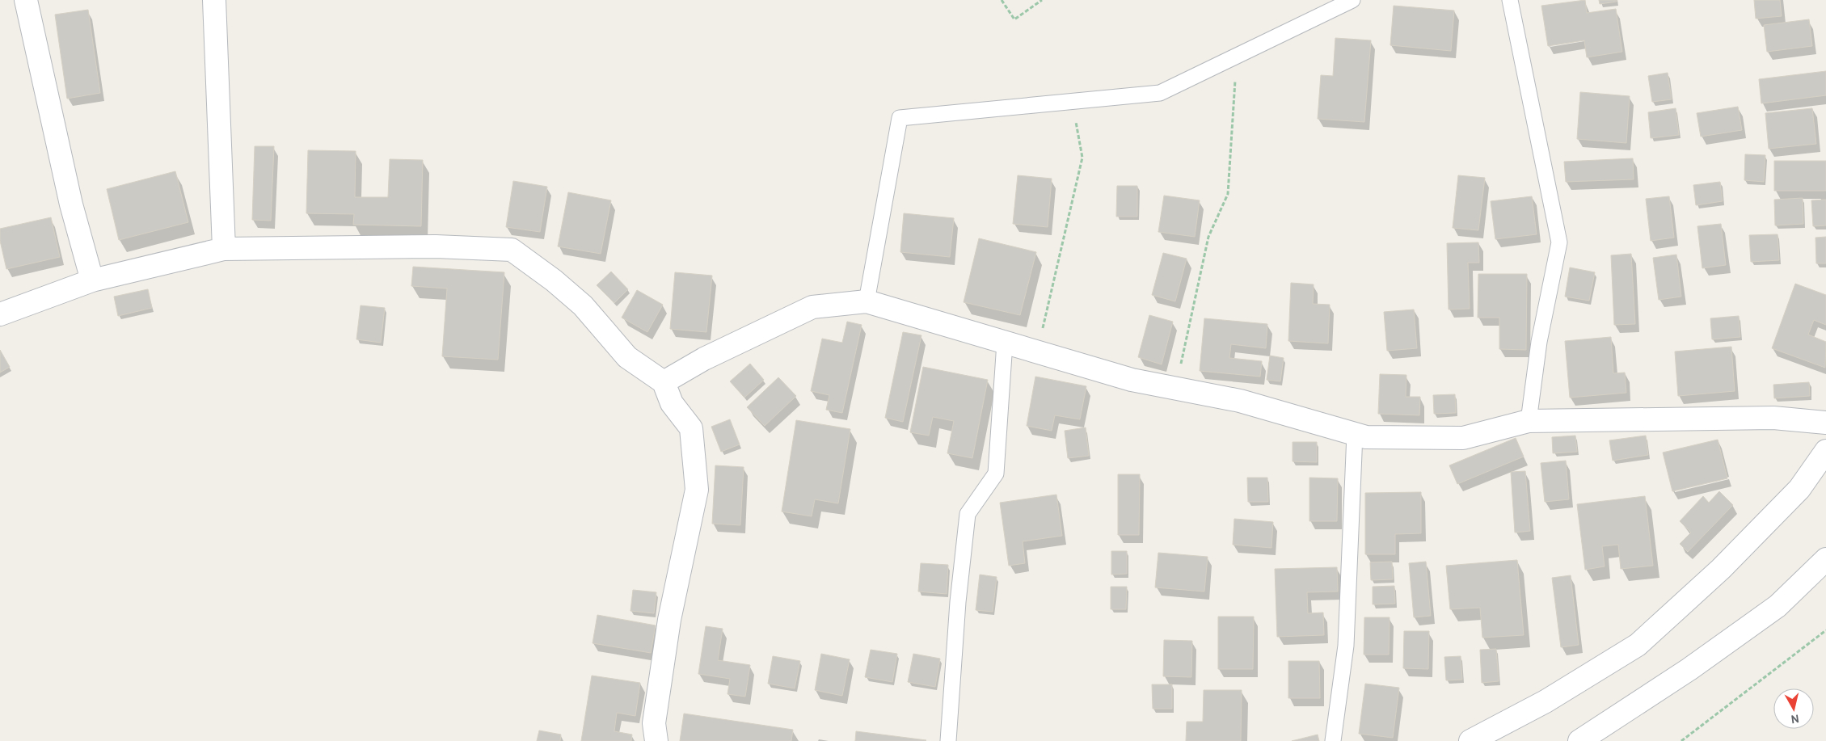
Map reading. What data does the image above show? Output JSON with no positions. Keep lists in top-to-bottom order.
{
  "north": "bottom"
}
